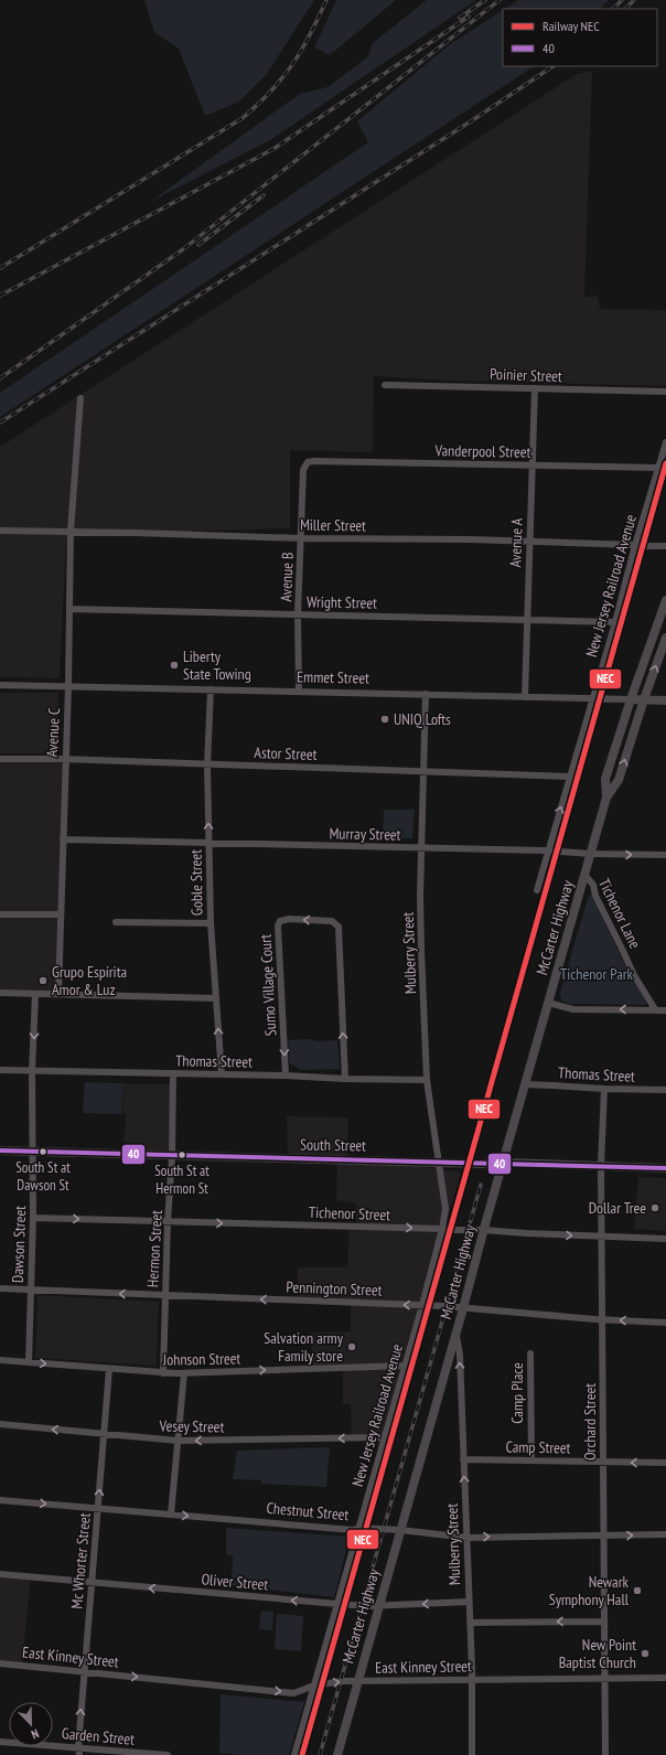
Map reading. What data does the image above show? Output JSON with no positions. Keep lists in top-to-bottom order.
{
  "streets": {
    "main road": ["Emmet Street", "McCarter Highway", "South Street"],
    "street": [
      "Poinier Street",
      "Vanderpool Street",
      "Miller Street",
      "Avenue A",
      "Avenue B",
      "New Jersey Railroad Avenue",
      "Wright Street",
      "Avenue C",
      "Astor Street",
      "Murray Street",
      "Goble Street",
      "Tichenor Lane",
      "Mulberry Street",
      "Sumo Village Court",
      "Thomas Street",
      "Tichenor Street",
      "Dawson Street",
      "Hermon Street",
      "Pennington Street",
      "Johnson Street",
      "Camp Place",
      "Orchard Street",
      "Vesey Street",
      "Camp Street",
      "Chestnut Street",
      "Mc Whorter Street",
      "Oliver Street",
      "East Kinney Street",
      "Garden Street"
    ]
  },
  "crossings": [
    ["Poinier Street", "Avenue A"],
    ["Vanderpool Street", "Avenue A"],
    ["Vanderpool Street", "Avenue B"],
    ["Vanderpool Street", "New Jersey Railroad Avenue"],
    ["Miller Street", "Avenue A"],
    ["Miller Street", "Avenue B"],
    ["Miller Street", "New Jersey Railroad Avenue"],
    ["Miller Street", "Avenue C"],
    ["Avenue A", "Wright Street"],
    ["Avenue A", "Emmet Street"],
    ["Avenue B", "Wright Street"],
    ["Avenue B", "Emmet Street"],
    ["New Jersey Railroad Avenue", "Wright Street"],
    ["New Jersey Railroad Avenue", "Emmet Street"],
    ["New Jersey Railroad Avenue", "Astor Street"],
    ["New Jersey Railroad Avenue", "Murray Street"],
    ["New Jersey Railroad Avenue", "Mulberry Street"],
    ["New Jersey Railroad Avenue", "Tichenor Street"],
    ["New Jersey Railroad Avenue", "Pennington Street"],
    ["New Jersey Railroad Avenue", "Johnson Street"],
    ["New Jersey Railroad Avenue", "Vesey Street"],
    ["New Jersey Railroad Avenue", "Chestnut Street"],
    ["New Jersey Railroad Avenue", "Oliver Street"],
    ["New Jersey Railroad Avenue", "East Kinney Street"],
    ["Wright Street", "Avenue C"],
    ["Emmet Street", "Avenue C"],
    ["Emmet Street", "Goble Street"],
    ["Emmet Street", "McCarter Highway"],
    ["Emmet Street", "Mulberry Street"],
    ["Avenue C", "Astor Street"],
    ["Avenue C", "Murray Street"],
    ["Astor Street", "Goble Street"],
    ["Astor Street", "Mulberry Street"],
    ["Murray Street", "Goble Street"],
    ["Murray Street", "McCarter Highway"],
    ["Murray Street", "Mulberry Street"],
    ["Goble Street", "Thomas Street"],
    ["Tichenor Lane", "McCarter Highway"],
    ["McCarter Highway", "Mulberry Street"],
    ["McCarter Highway", "Thomas Street"],
    ["McCarter Highway", "South Street"],
    ["McCarter Highway", "Tichenor Street"],
    ["McCarter Highway", "Pennington Street"],
    ["McCarter Highway", "Chestnut Street"],
    ["McCarter Highway", "Oliver Street"],
    ["McCarter Highway", "East Kinney Street"],
    ["Mulberry Street", "Thomas Street"],
    ["Mulberry Street", "South Street"],
    ["Mulberry Street", "Camp Street"],
    ["Mulberry Street", "Chestnut Street"],
    ["Mulberry Street", "Oliver Street"],
    ["Mulberry Street", "East Kinney Street"],
    ["Sumo Village Court", "Thomas Street"],
    ["Thomas Street", "Dawson Street"],
    ["Thomas Street", "Hermon Street"],
    ["Thomas Street", "Orchard Street"],
    ["South Street", "Dawson Street"],
    ["South Street", "Hermon Street"],
    ["South Street", "Orchard Street"],
    ["Tichenor Street", "Dawson Street"],
    ["Tichenor Street", "Hermon Street"],
    ["Tichenor Street", "Orchard Street"],
    ["Dawson Street", "Pennington Street"],
    ["Dawson Street", "Johnson Street"],
    ["Hermon Street", "Pennington Street"],
    ["Hermon Street", "Johnson Street"],
    ["Pennington Street", "Orchard Street"],
    ["Johnson Street", "Mc Whorter Street"],
    ["Camp Place", "Camp Street"],
    ["Orchard Street", "Camp Street"],
    ["Orchard Street", "Chestnut Street"],
    ["Orchard Street", "East Kinney Street"],
    ["Vesey Street", "Mc Whorter Street"],
    ["Chestnut Street", "Mc Whorter Street"],
    ["Mc Whorter Street", "Oliver Street"],
    ["Mc Whorter Street", "East Kinney Street"],
    ["Mc Whorter Street", "Garden Street"]
  ],
  "one_way": [
    "Goble Street",
    "Tichenor Street",
    "Pennington Street",
    "Johnson Street",
    "Vesey Street",
    "Chestnut Street",
    "Mc Whorter Street",
    "Oliver Street",
    "East Kinney Street"
  ],
  "parks": ["Tichenor Park"],
  "places": [
    "Liberty State Towing",
    "UNIQ Lofts",
    "Grupo Espírita Amor & Luz",
    "South St at Dawson St",
    "South St at Hermon St",
    "Dollar Tree",
    "Salvation army Family store",
    "Newark Symphony Hall",
    "New Point Baptist Church"
  ],
  "lines": ["rail line NEC", "transit line 40"],
  "legend": ["Railway NEC", "40"],
  "north": "bottom right"
}
